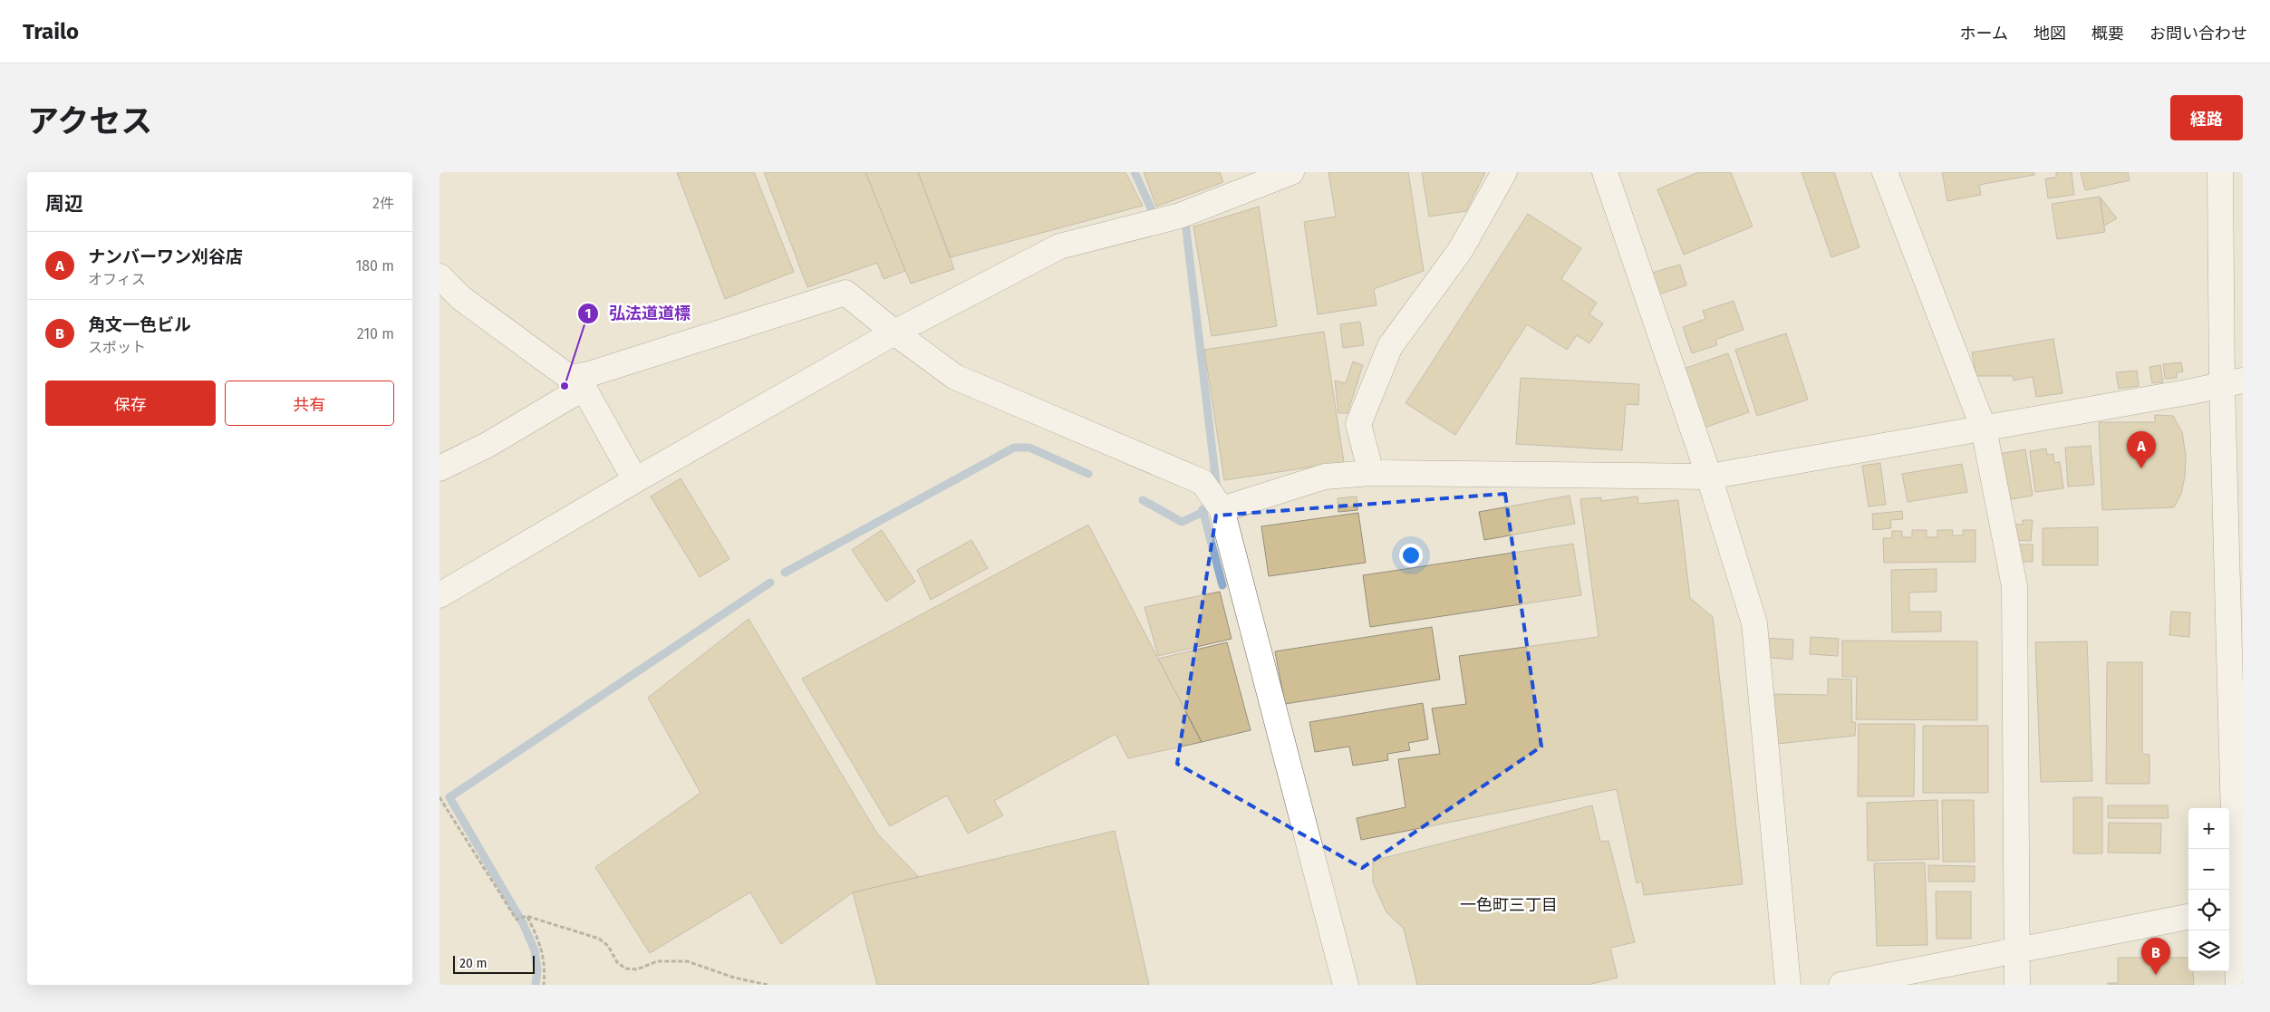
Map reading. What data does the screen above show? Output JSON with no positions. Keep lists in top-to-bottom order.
{
  "districts": ["一色町三丁目"],
  "places": ["弘法道道標"],
  "scale_bar": "20 m",
  "page": {
    "header": "Trailo",
    "nav": [
      "ホーム",
      "地図",
      "概要",
      "お問い合わせ"
    ],
    "title": "アクセス",
    "buttons": [
      "経路",
      ["保存", "共有"]
    ],
    "heading": ["周辺", "2件"],
    "list": [
      {
        "mark": "A",
        "name": "ナンバーワン刈谷店",
        "note": "オフィス",
        "value": "180 m"
      },
      {
        "mark": "B",
        "name": "角文一色ビル",
        "note": "スポット",
        "value": "210 m"
      }
    ],
    "pins": ["A", "B"],
    "map_buttons": ["+", "−"],
    "scale": "20 m"
  }
}
